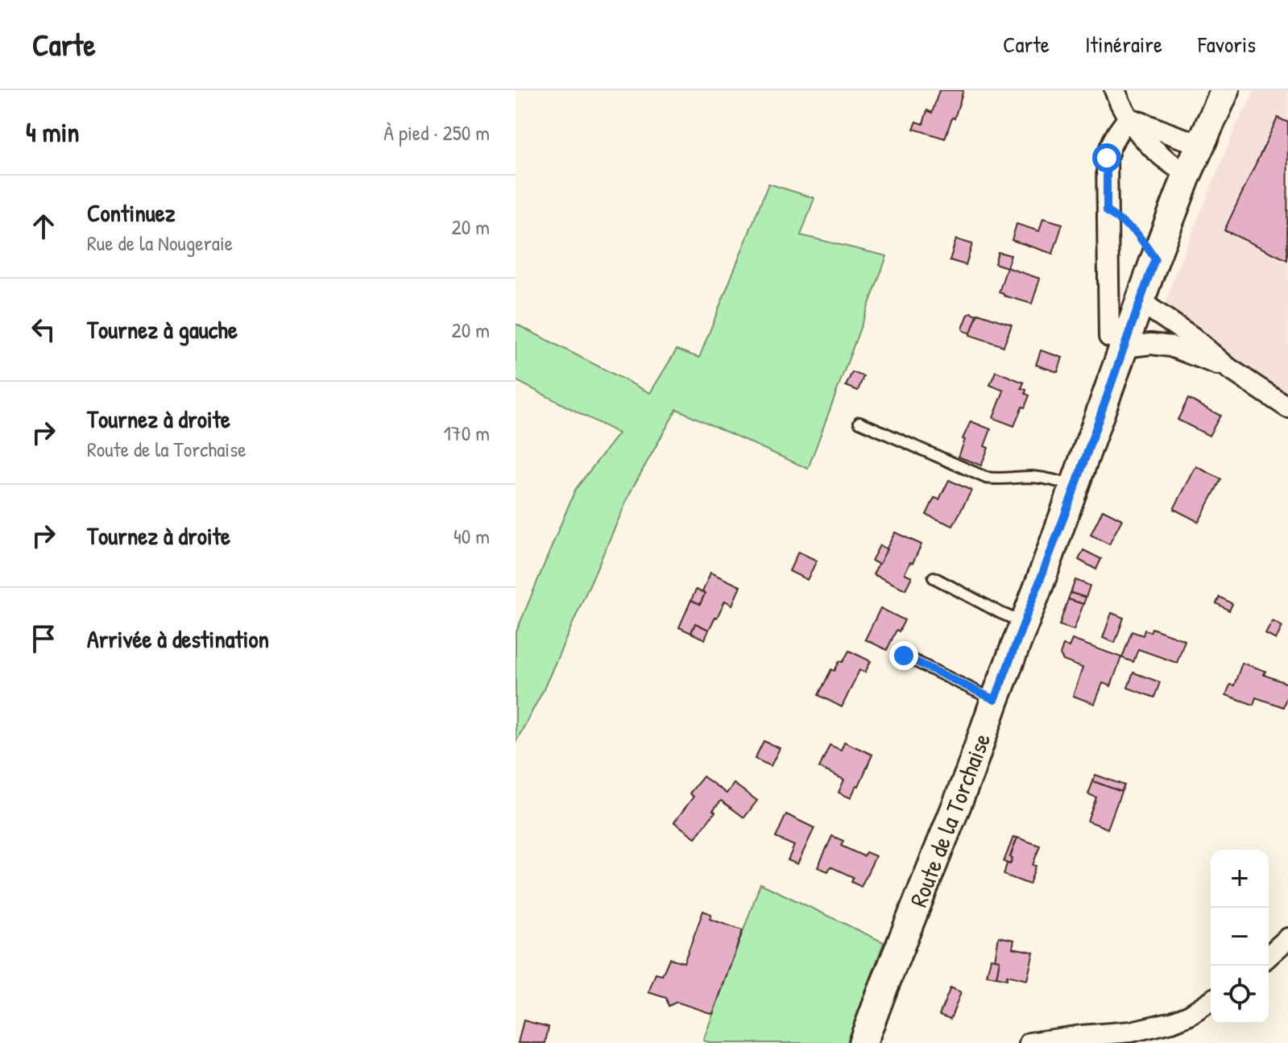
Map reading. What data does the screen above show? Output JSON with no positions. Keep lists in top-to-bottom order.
{
  "streets": {
    "main road": ["Route de la Torchaise"]
  },
  "page": {
    "header": "Carte",
    "nav": ["Carte", "Itinéraire", "Favoris"],
    "heading": ["4 min", "À pied · 250 m"],
    "list": [
      ["Continuez", "Rue de la Nougeraie", "20 m"],
      ["Tournez à gauche", "20 m"],
      ["Tournez à droite", "Route de la Torchaise", "170 m"],
      ["Tournez à droite", "40 m"],
      "Arrivée à destination"
    ],
    "map_buttons": ["+", "−"]
  }
}
